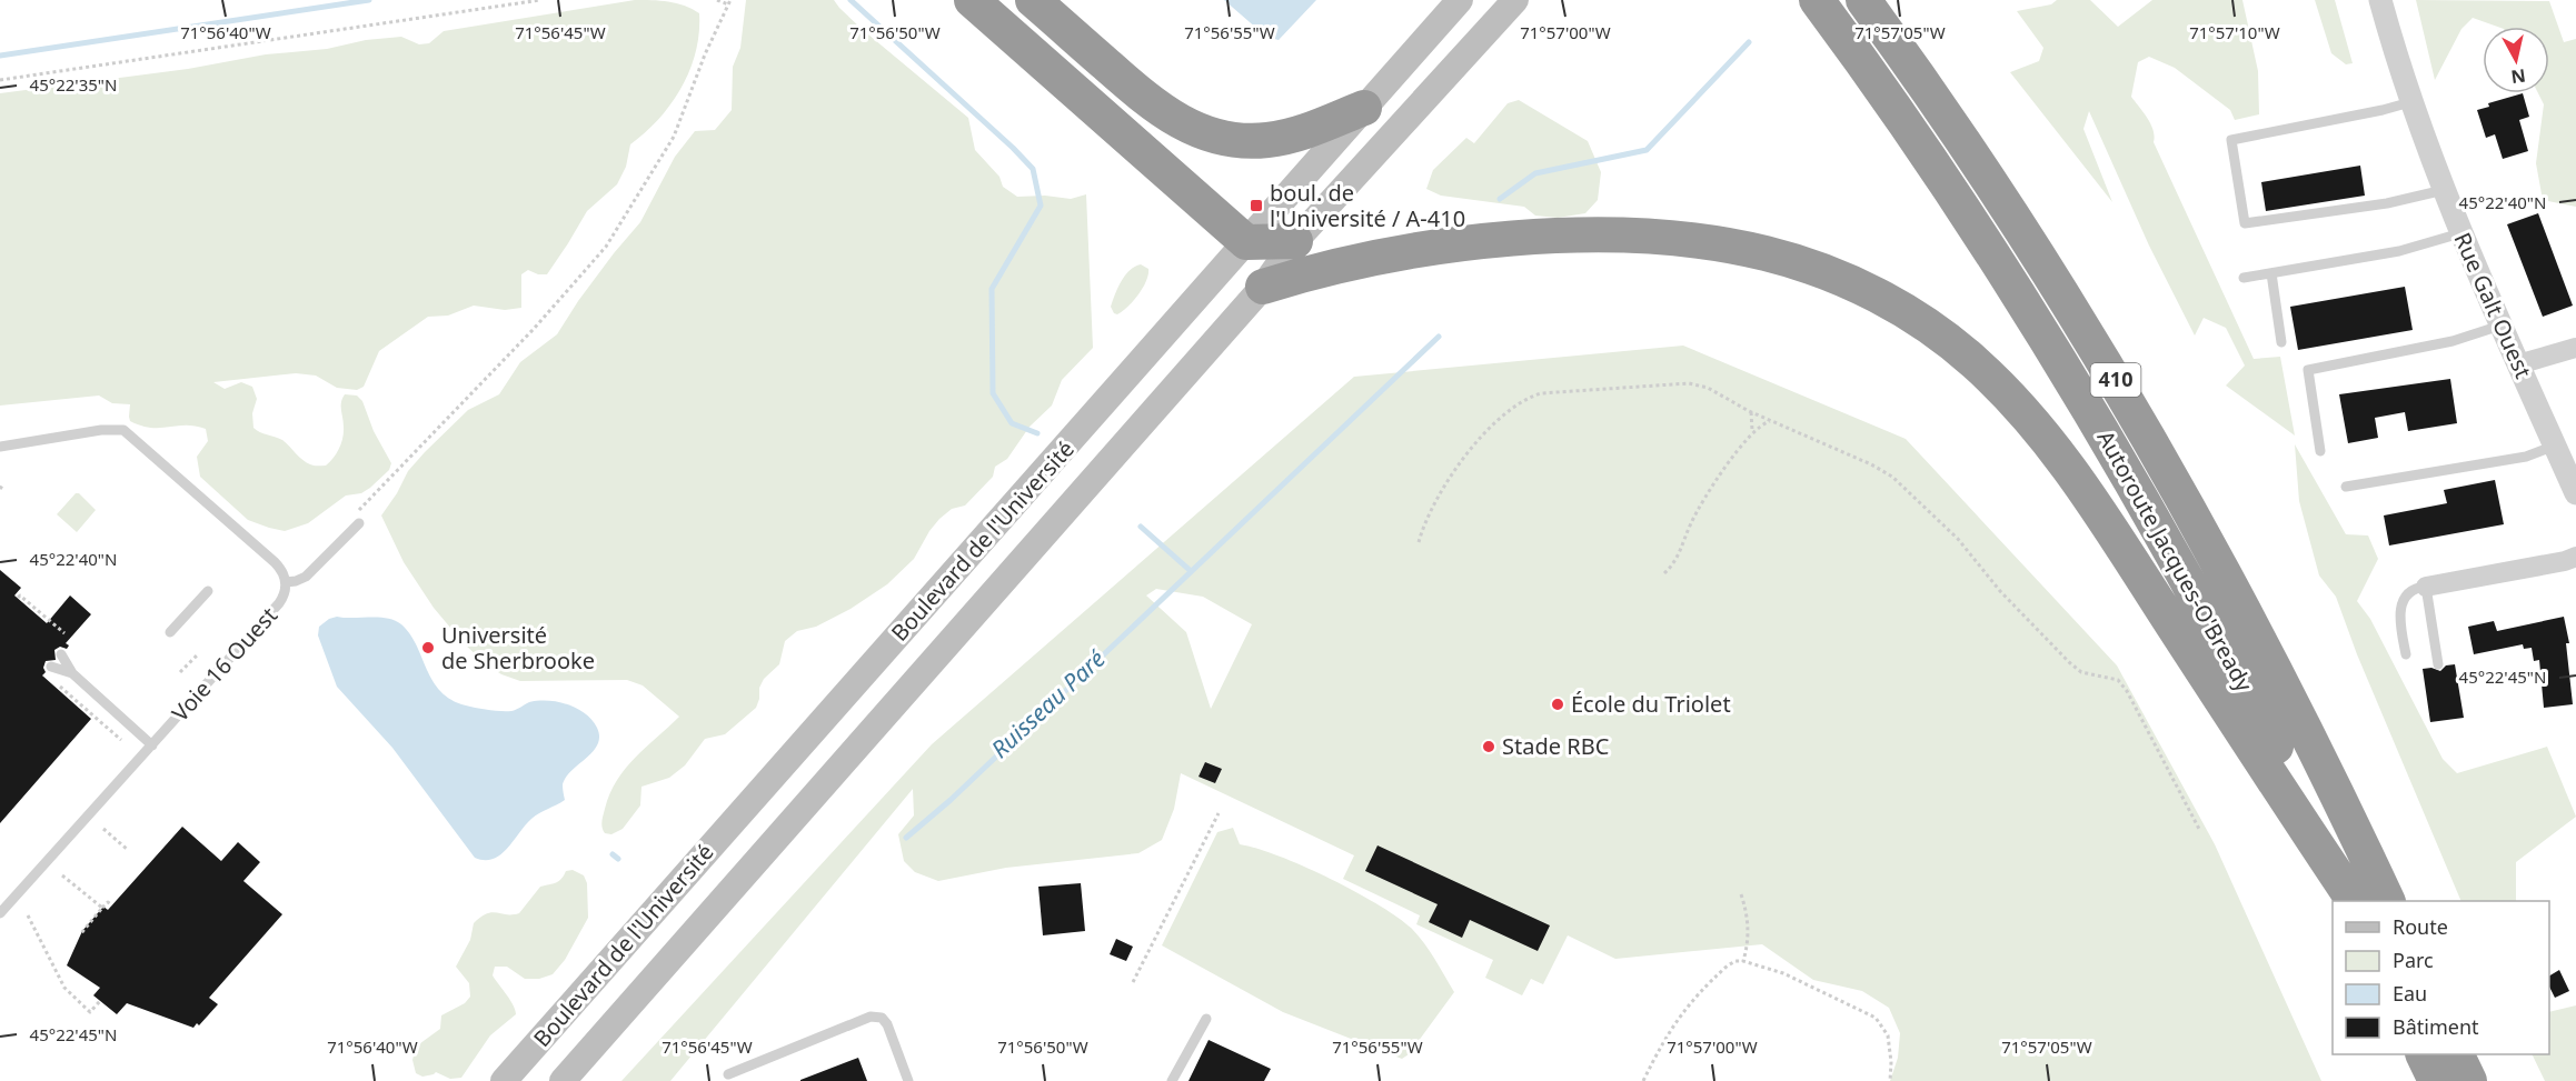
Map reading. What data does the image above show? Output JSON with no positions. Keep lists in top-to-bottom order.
{
  "streets": {
    "highway": ["410", "Autoroute Jacques-O'Bready"],
    "main road": ["Boulevard de l'Université"],
    "street": ["Rue Galt Ouest"],
    "lane": ["Voie 16 Ouest"]
  },
  "water": ["Ruisseau Paré"],
  "places": {
    "transit": ["boul. de l'Université / A-410"],
    "other": ["Université de Sherbrooke", "École du Triolet", "Stade RBC"]
  },
  "legend": [
    "Route",
    "Parc",
    "Eau",
    "Bâtiment"
  ],
  "north": "bottom",
  "coordinates": [
    "71°56'40\"W",
    "71°56'45\"W",
    "71°56'50\"W",
    "71°56'55\"W",
    "71°57'00\"W",
    "71°57'05\"W",
    "71°57'10\"W",
    "45°22'35\"N",
    "45°22'40\"N",
    "45°22'45\"N"
  ]
}
